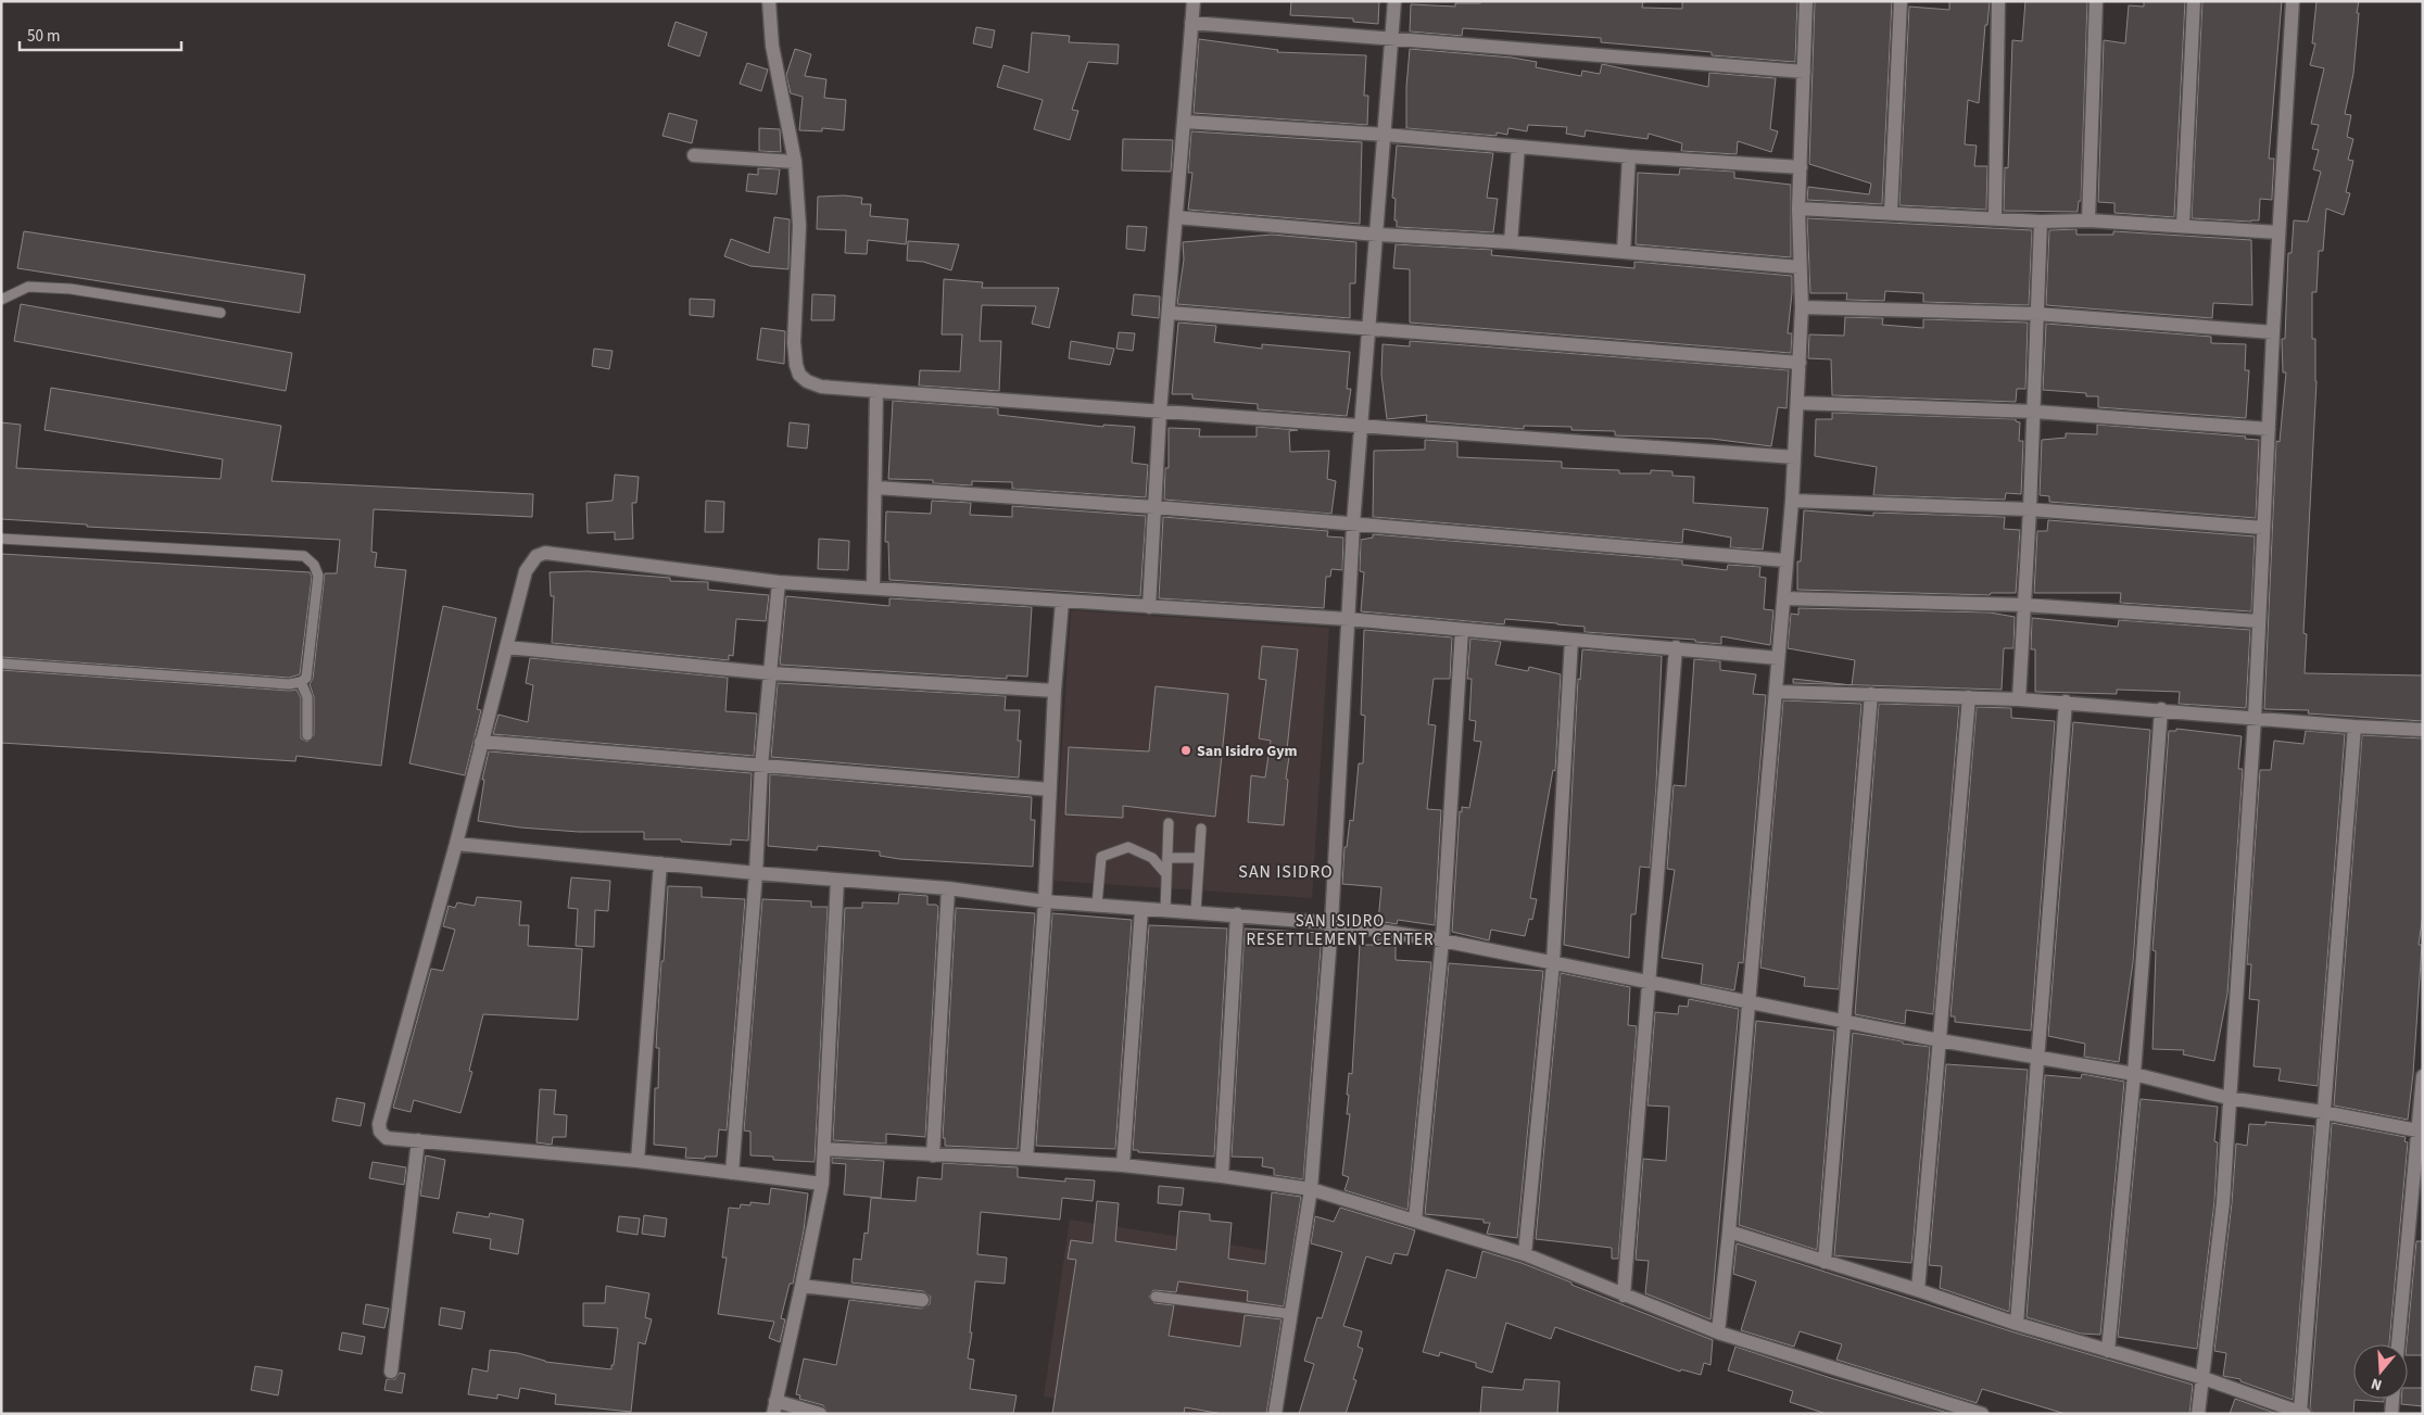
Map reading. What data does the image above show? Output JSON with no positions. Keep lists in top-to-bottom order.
{
  "districts": ["SAN ISIDRO", "SAN ISIDRO RESETTLEMENT CENTER"],
  "places": ["San Isidro Gym"],
  "scale_bar": "50 m",
  "north": "bottom"
}
